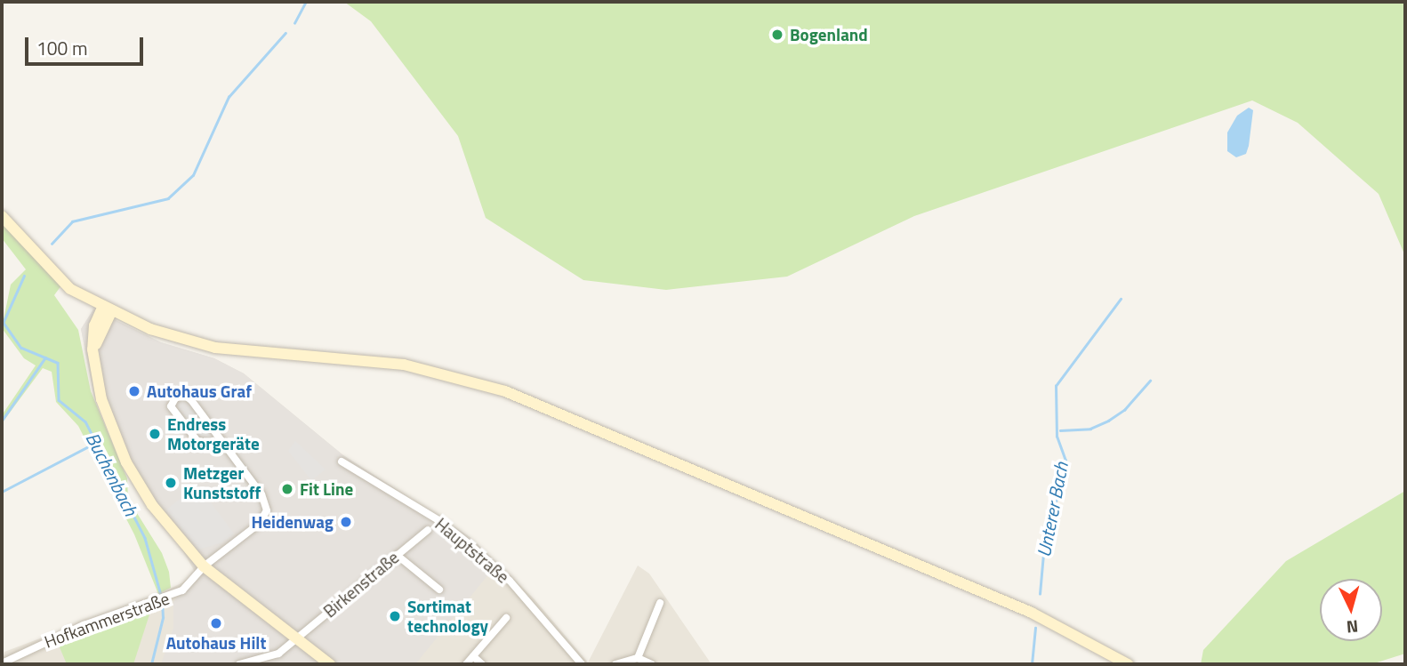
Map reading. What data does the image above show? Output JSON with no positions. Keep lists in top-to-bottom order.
{
  "streets": {
    "street": ["Hauptstraße", "Birkenstraße", "Hofkammerstraße"]
  },
  "water": ["Buchenbach", "Unterer Bach"],
  "places": [
    "Bogenland",
    "Autohaus Graf",
    "Endress Motorgeräte",
    "Metzger Kunststoff",
    "Fit Line",
    "Heidenwag",
    "Sortimat technology",
    "Autohaus Hilt"
  ],
  "scale_bar": "100 m",
  "north": "bottom"
}
